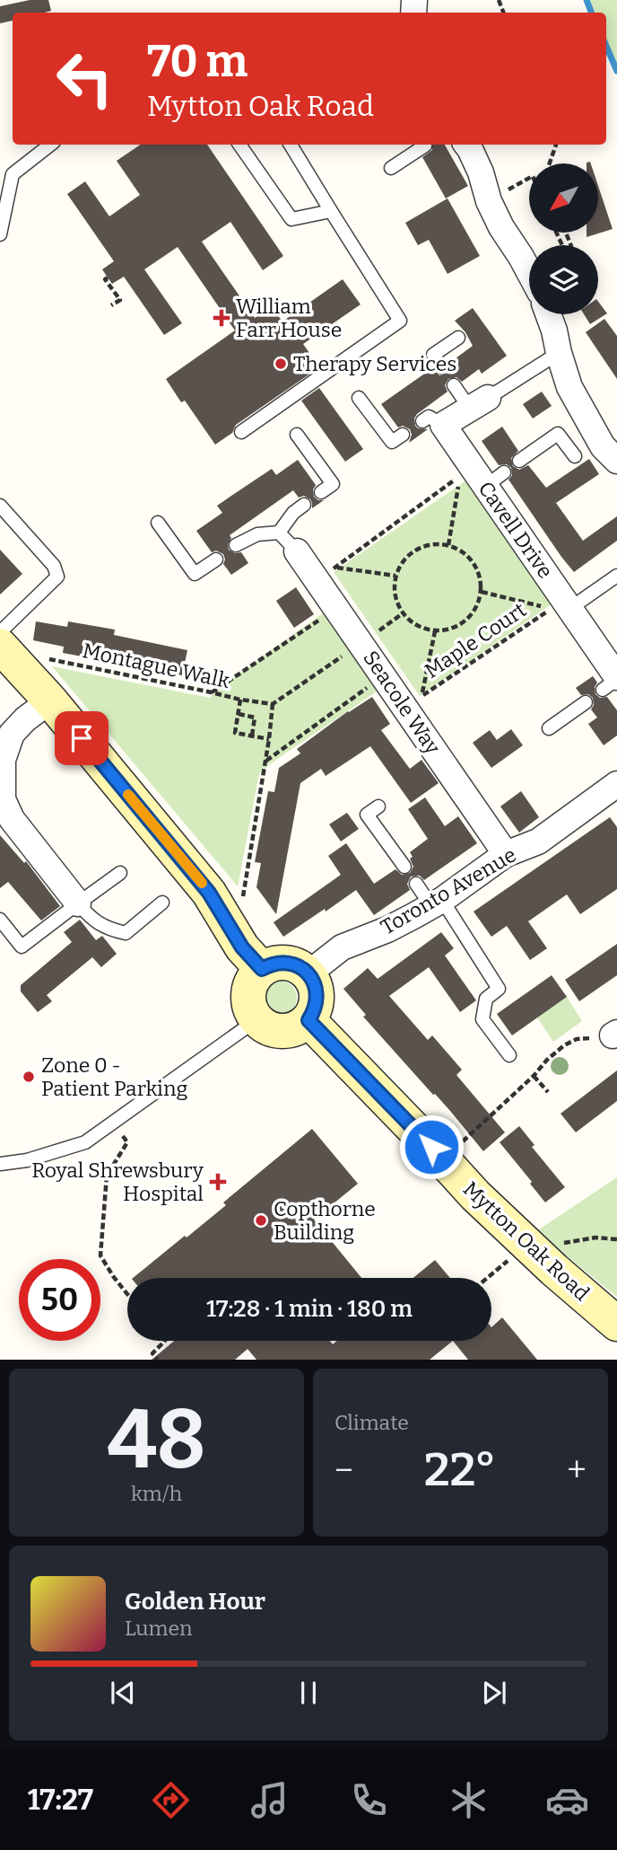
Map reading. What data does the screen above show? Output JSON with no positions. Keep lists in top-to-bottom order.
{
  "streets": {
    "main road": ["Mytton Oak Road"],
    "street": ["Cavell Drive", "Seacole Way", "Toronto Avenue"],
    "path": ["Maple Court", "Montague Walk"]
  },
  "crossings": [
    ["Cavell Drive", "Maple Court"],
    ["Seacole Way", "Toronto Avenue"],
    ["Toronto Avenue", "Mytton Oak Road"]
  ],
  "places": {
    "health": ["William Farr House", "Royal Shrewsbury Hospital"],
    "other": ["Therapy Services", "Zone 0 - Patient Parking", "Copthorne Building"]
  },
  "north": "bottom left",
  "page": {
    "turn": ["70 m", "Mytton Oak Road"],
    "limit": "50",
    "trip": "17:28 · 1 min · 180 m",
    "tile": [
      ["48", "km/h"],
      "Climate"
    ],
    "heat": ["−", "22°", "+"],
    "song": ["Golden Hour", "Lumen"],
    "tabs": "17:27"
  }
}
